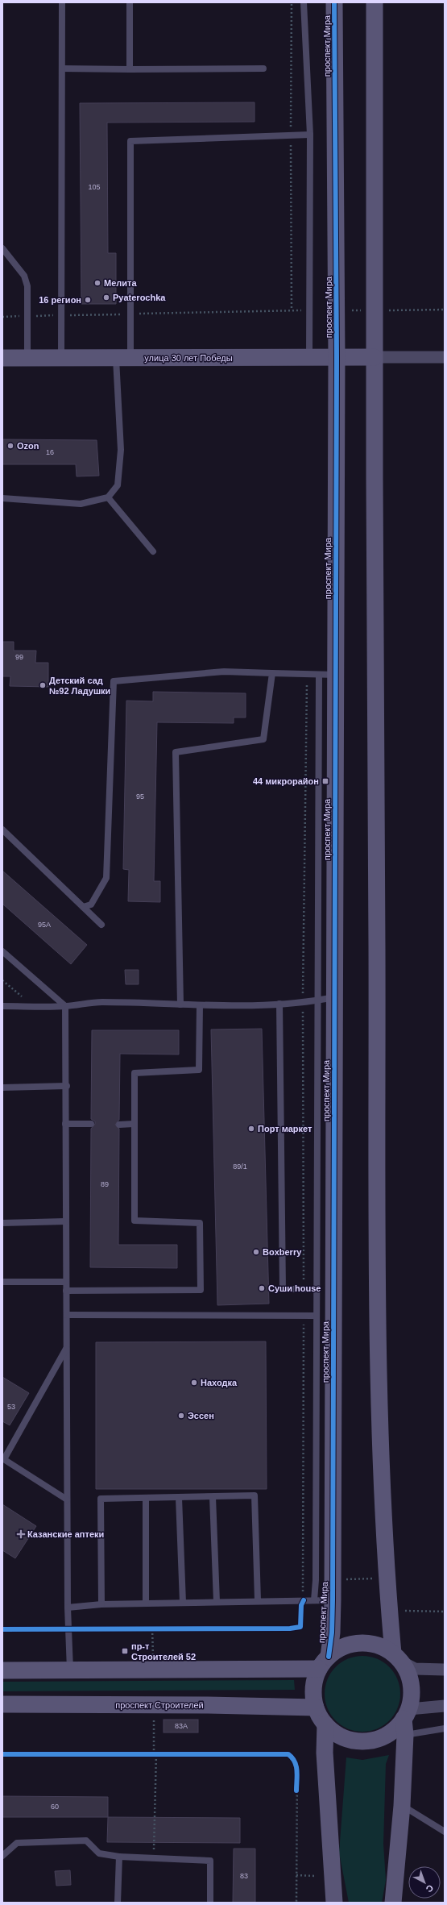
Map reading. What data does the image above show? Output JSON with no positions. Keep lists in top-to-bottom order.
{
  "streets": {
    "street": ["проспект Мира", "улица 30 лет Победы", "проспект Строителей"]
  },
  "crossings": [
    ["проспект Мира", "улица 30 лет Победы"],
    ["проспект Мира", "проспект Строителей"]
  ],
  "places": {
    "other": [
      "Мелита",
      "Pyaterochka",
      "16 регион",
      "Ozon",
      "Детский сад №92 Ладушки",
      "Порт маркет",
      "Boxberry",
      "Суши house",
      "Находка",
      "Эссен"
    ],
    "transit": ["44 микрорайон", "пр-т Строителей 52"],
    "health": ["Казанские аптеки"]
  },
  "house_numbers": [
    "105",
    "16",
    "99",
    "95",
    "95А",
    "89/1",
    "89",
    "53",
    "83А",
    "60",
    "83"
  ],
  "north": "bottom right"
}
